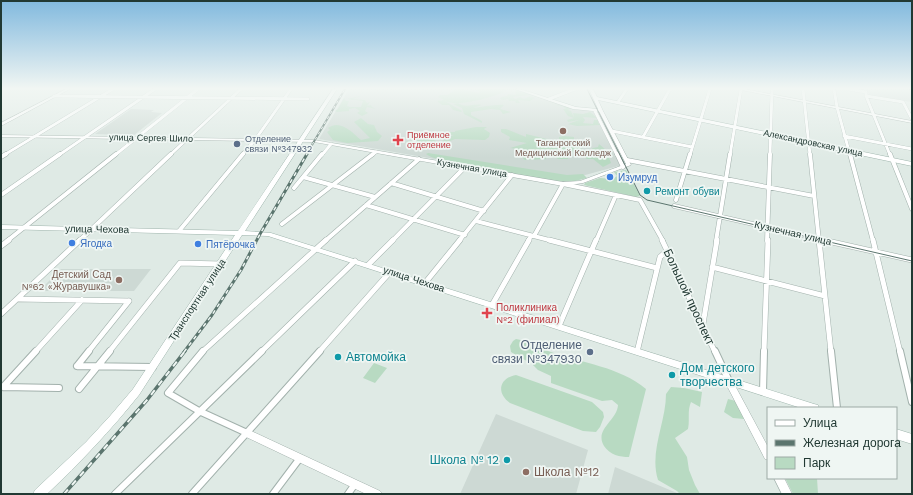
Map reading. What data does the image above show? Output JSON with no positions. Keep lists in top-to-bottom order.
{
  "streets": {
    "main road": ["Александровская улица", "улица Чехова", "Транспортная улица"],
    "street": ["улица Сергея Шило", "Кузнечная улица", "Большой проспект"]
  },
  "crossings": [
    ["улица Сергея Шило", "Кузнечная улица"],
    ["улица Сергея Шило", "Транспортная улица"],
    ["Кузнечная улица", "Большой проспект"],
    ["Кузнечная улица", "Транспортная улица"],
    ["улица Чехова", "Большой проспект"],
    ["улица Чехова", "Транспортная улица"]
  ],
  "places": {
    "other": [
      "Таганрогский Медицинский Колледж",
      "Отделение связи №347932",
      "Изумруд",
      "Ремонт обуви",
      "Ягодка",
      "Пятёрочка",
      "Детский Сад №62 «Журавушка»",
      "Отделение связи №347930",
      "Автомойка",
      "Дом детского творчества",
      "Школа № 12",
      "Школа №12"
    ],
    "health": ["Приёмное отделение", "Поликлиника №2 (филиал)"]
  },
  "legend": ["Улица", "Железная дорога", "Парк"]
}
